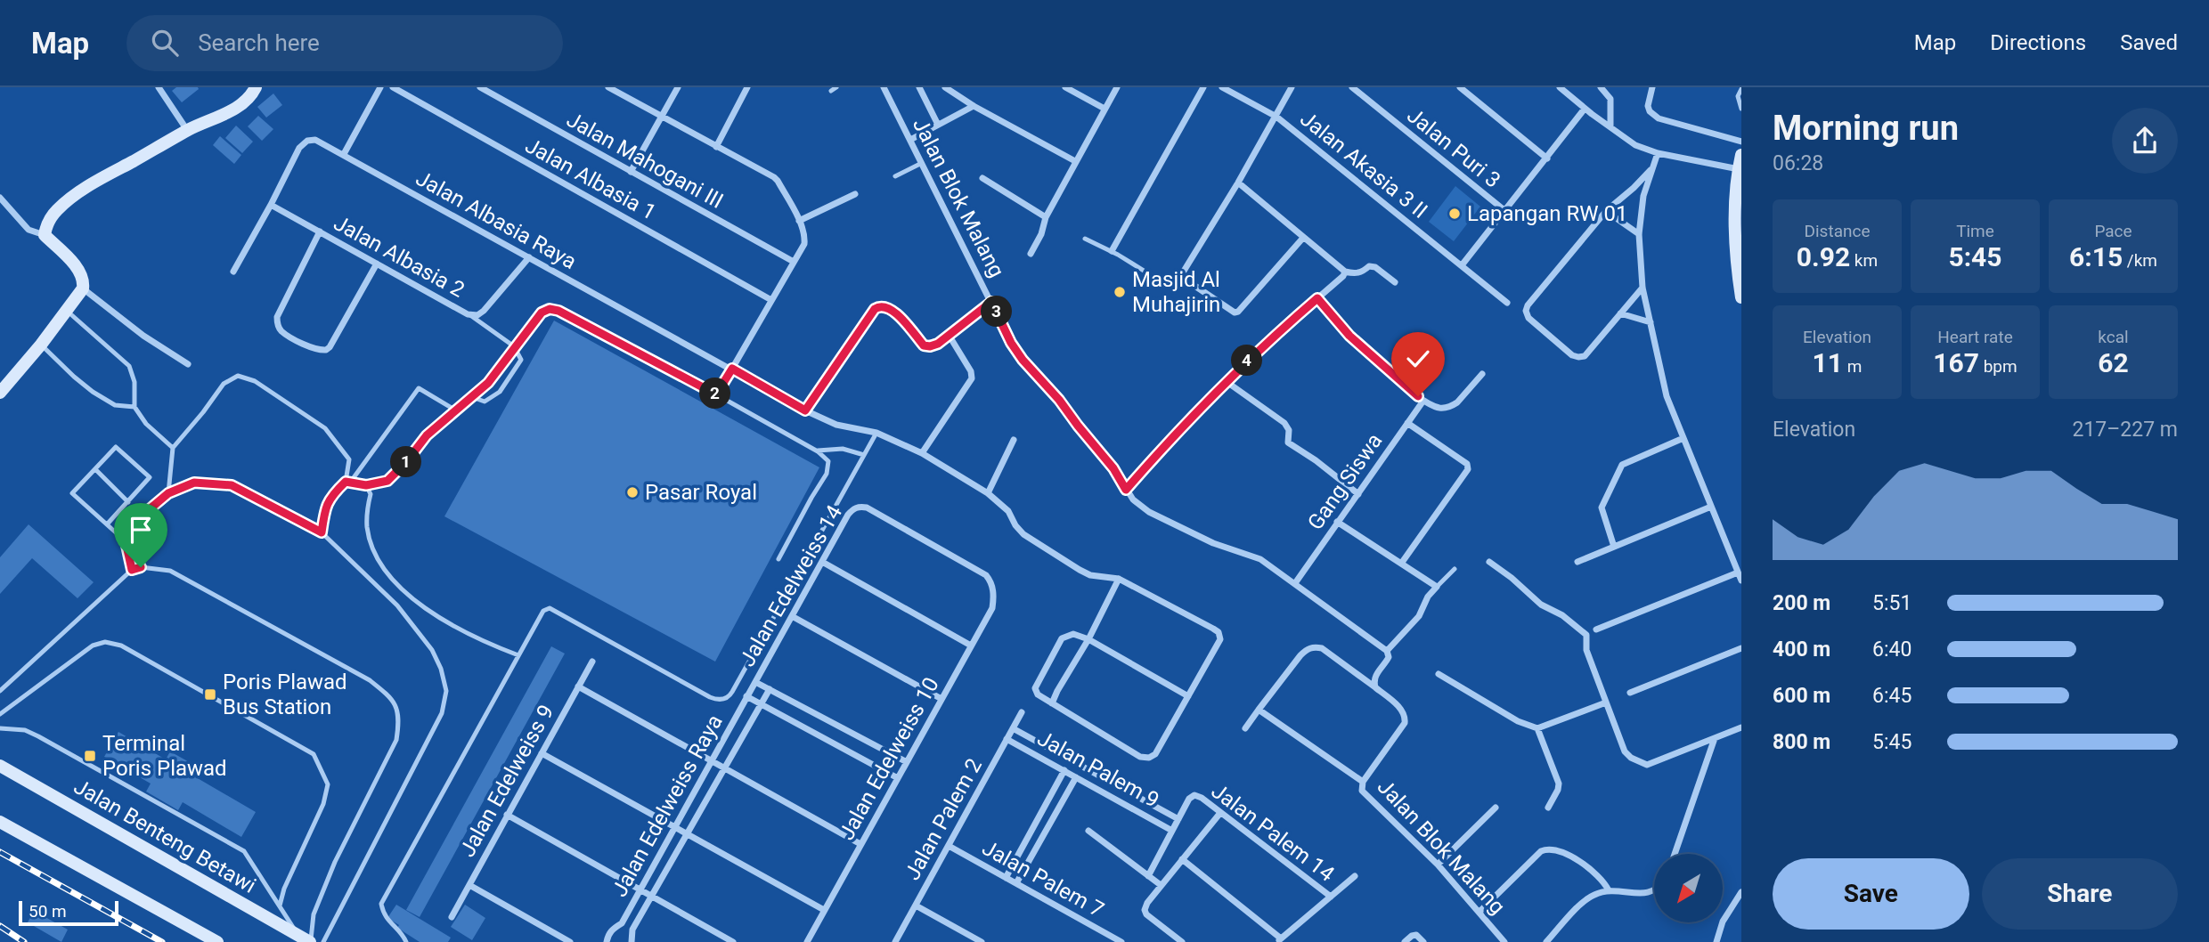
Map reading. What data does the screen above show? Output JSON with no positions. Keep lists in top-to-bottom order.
{
  "streets": {
    "street": [
      "Jalan Puri 3",
      "Jalan Mahogani III",
      "Jalan Akasia 3 II",
      "Jalan Albasia 1",
      "Jalan Blok Malang",
      "Jalan Albasia Raya",
      "Jalan Albasia 2",
      "Gang Siswa",
      "Jalan Edelweiss 14",
      "Jalan Edelweiss 10",
      "Jalan Palem 9",
      "Jalan Edelweiss 9",
      "Jalan Edelweiss Raya",
      "Jalan Palem 2",
      "Jalan Palem 14",
      "Jalan Benteng Betawi",
      "Jalan Palem 7"
    ]
  },
  "crossings": [
    ["Jalan Blok Malang", "Gang Siswa"],
    ["Jalan Albasia Raya", "Jalan Albasia 2"],
    ["Jalan Edelweiss 14", "Jalan Edelweiss 10"],
    ["Jalan Edelweiss 14", "Jalan Edelweiss Raya"],
    ["Jalan Palem 9", "Jalan Palem 2"],
    ["Jalan Palem 9", "Jalan Palem 14"],
    ["Jalan Palem 2", "Jalan Palem 7"]
  ],
  "places": {
    "other": ["Lapangan RW 01", "Masjid Al Muhajirin", "Pasar Royal"],
    "transit": ["Poris Plawad Bus Station", "Terminal Poris Plawad"]
  },
  "scale_bar": "50 m",
  "north": "bottom left",
  "page": {
    "header": "Map",
    "search": "Search here",
    "nav": ["Map", "Directions", "Saved"],
    "heading": ["Morning run", "06:28"],
    "stats": [
      ["Distance", "0.92 km"],
      ["Time", "5:45"],
      ["Pace", "6:15 /km"],
      ["Elevation", "11 m"],
      ["Heart rate", "167 bpm"],
      ["kcal", "62"]
    ],
    "pins": [
      "3",
      "4",
      "2",
      "1"
    ],
    "chart": ["Elevation", "217–227 m"],
    "list": [
      {
        "name": "200 m",
        "note": "5:51"
      },
      {
        "name": "400 m",
        "note": "6:40"
      },
      {
        "name": "600 m",
        "note": "6:45"
      },
      {
        "name": "800 m",
        "note": "5:45"
      }
    ],
    "buttons": ["Save", "Share"],
    "scale": "50 m"
  }
}
